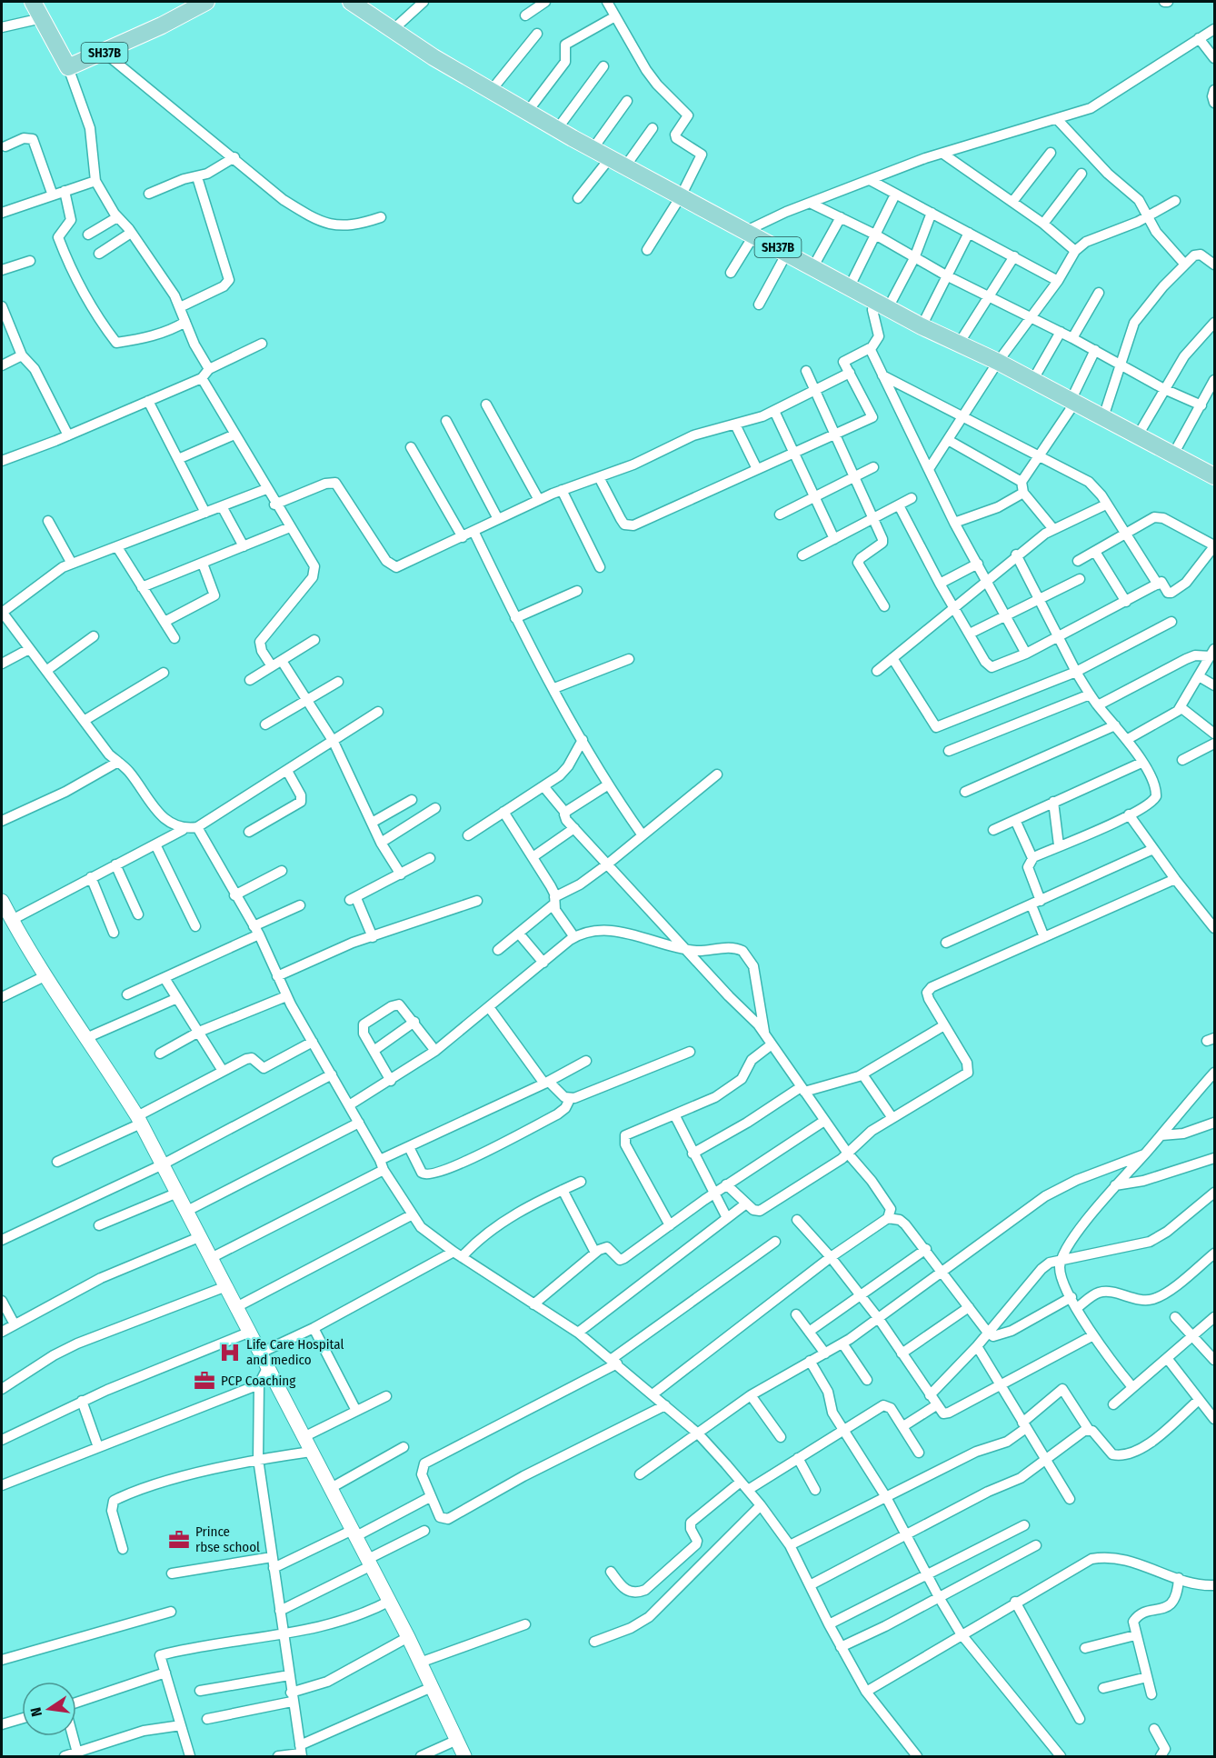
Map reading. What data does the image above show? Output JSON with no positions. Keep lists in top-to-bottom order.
{
  "streets": {
    "main road": ["SH37B"]
  },
  "places": {
    "hospital": ["Life Care Hospital and medico"],
    "office": ["PCP Coaching", "Prince rbse school"]
  },
  "north": "left"
}
